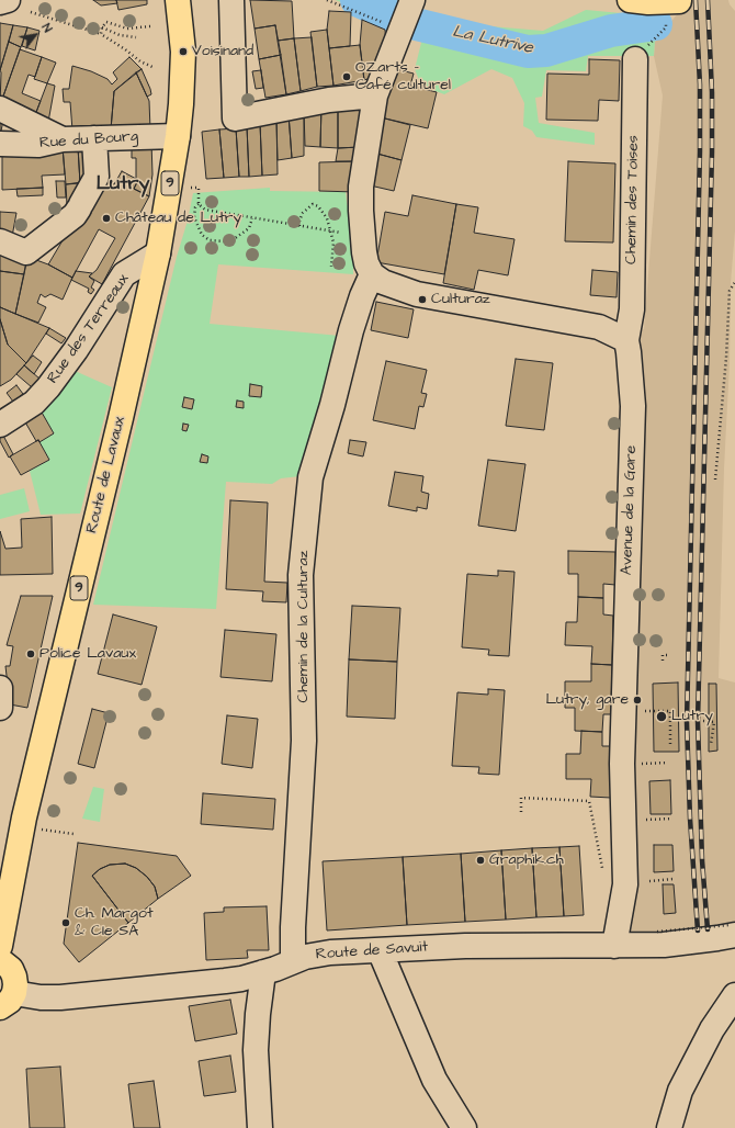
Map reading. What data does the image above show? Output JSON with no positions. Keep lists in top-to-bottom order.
{
  "streets": {
    "main road": ["9", "Route de Lavaux"],
    "street": [
      "Rue du Bourg",
      "Chemin des Toises",
      "Rue des Terreaux",
      "Avenue de la Gare",
      "Chemin de la Culturaz",
      "Route de Savuit"
    ]
  },
  "crossings": [
    ["Rue du Bourg", "Route de Lavaux"],
    ["Chemin des Toises", "Avenue de la Gare"],
    ["Rue des Terreaux", "Route de Lavaux"],
    ["Avenue de la Gare", "Route de Savuit"],
    ["Chemin de la Culturaz", "Route de Savuit"]
  ],
  "districts": ["Lutry"],
  "water": ["La Lutrive"],
  "places": [
    "Voisinand",
    "OZarts - Café culturel",
    "Château de Lutry",
    "Culturaz",
    "Police Lavaux",
    "Lutry, gare",
    "Lutry",
    "Graphik.ch",
    "Ch. Margot & CIe SA"
  ],
  "north": "top right"
}
